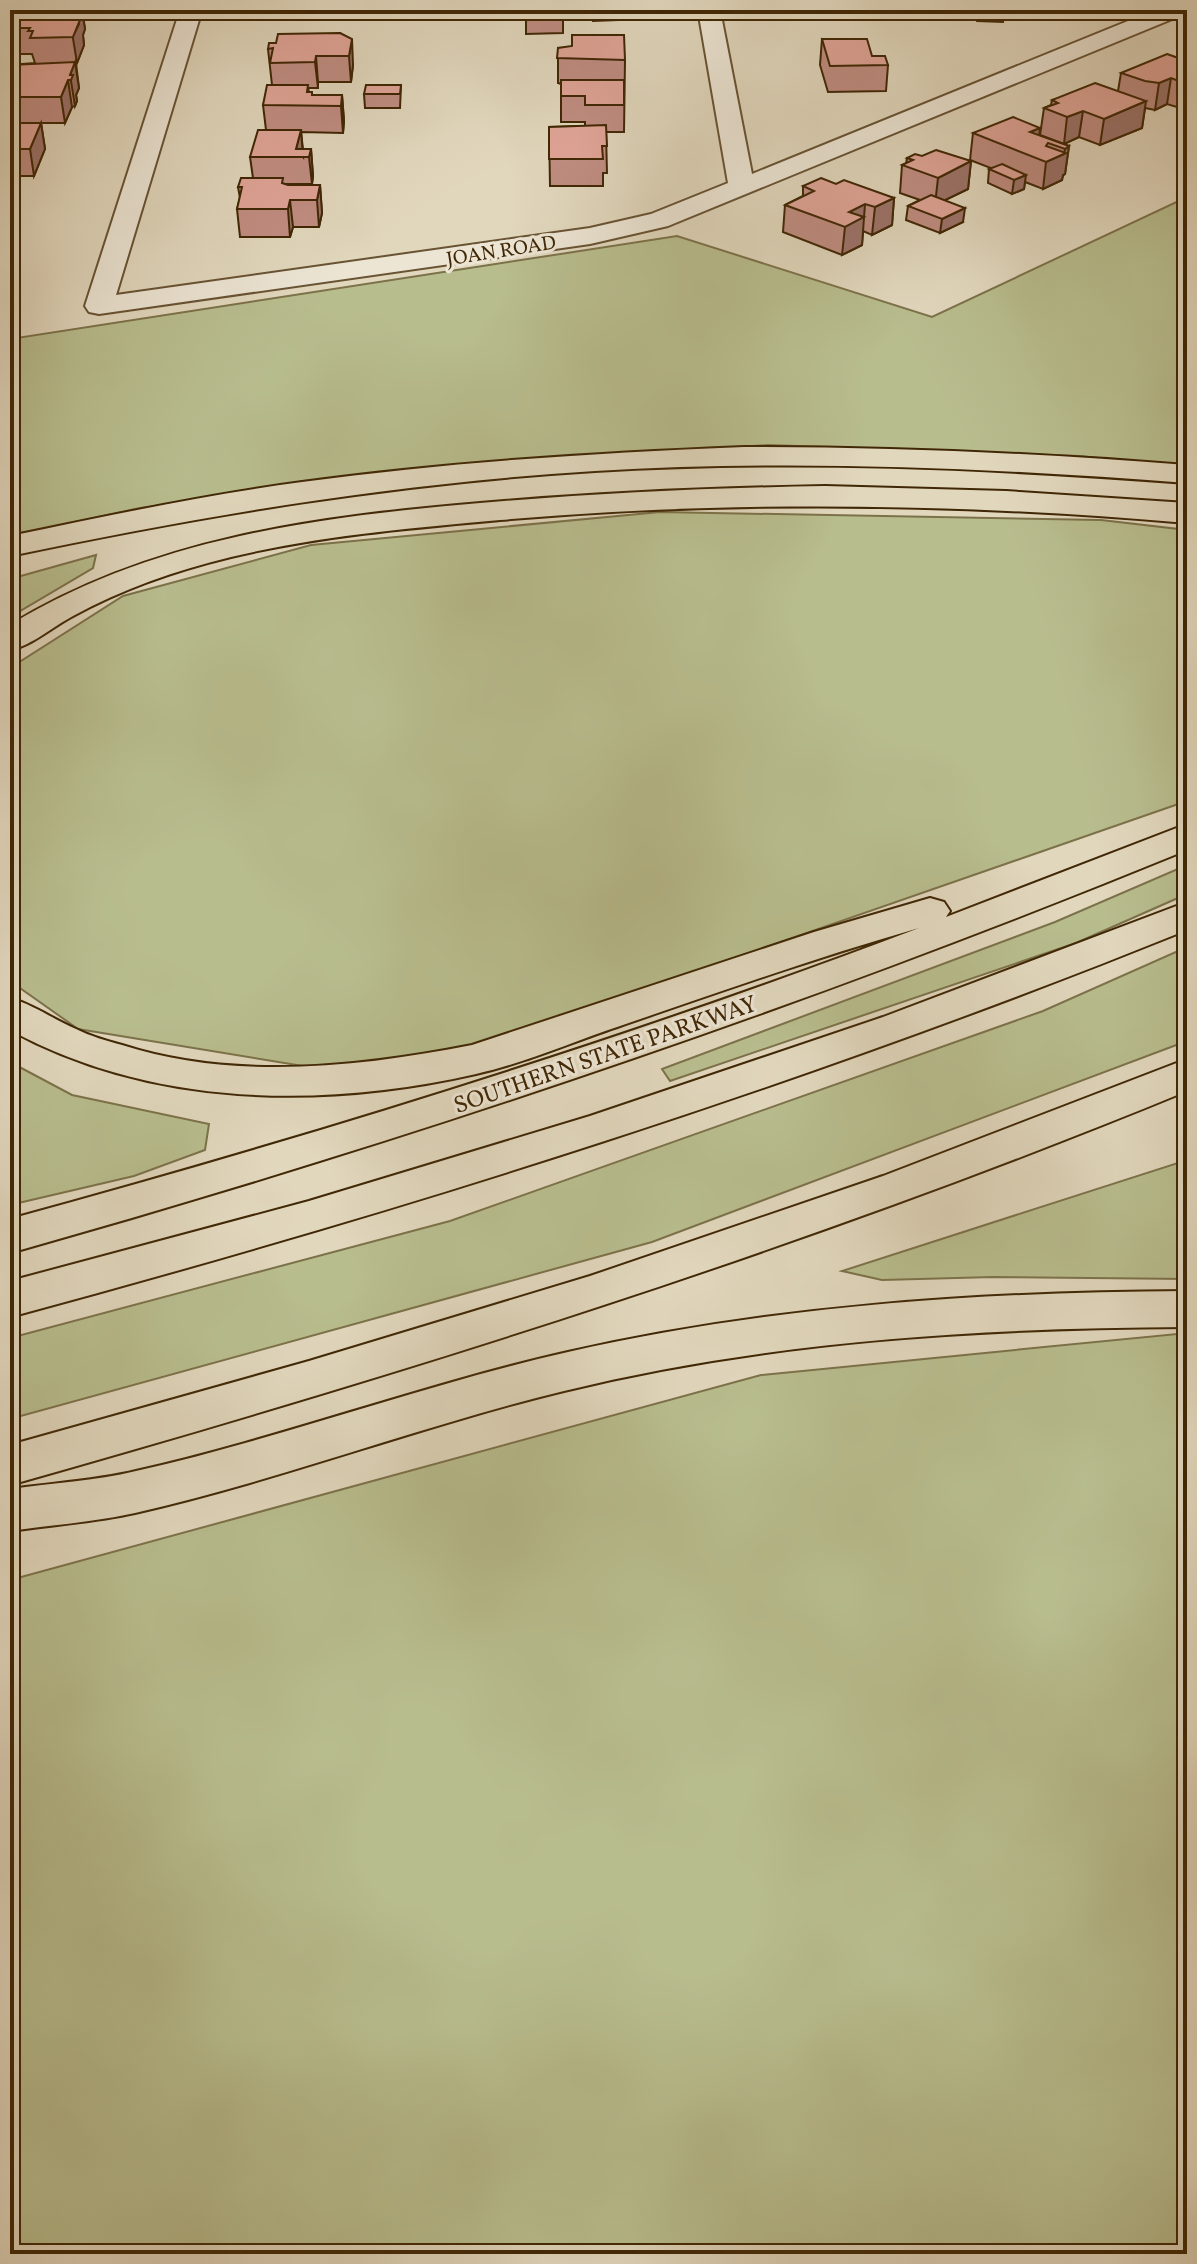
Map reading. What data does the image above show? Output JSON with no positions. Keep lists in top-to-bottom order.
{
  "streets": {
    "highway": ["SOUTHERN STATE PARKWAY"],
    "street": ["JOAN ROAD"]
  }
}
